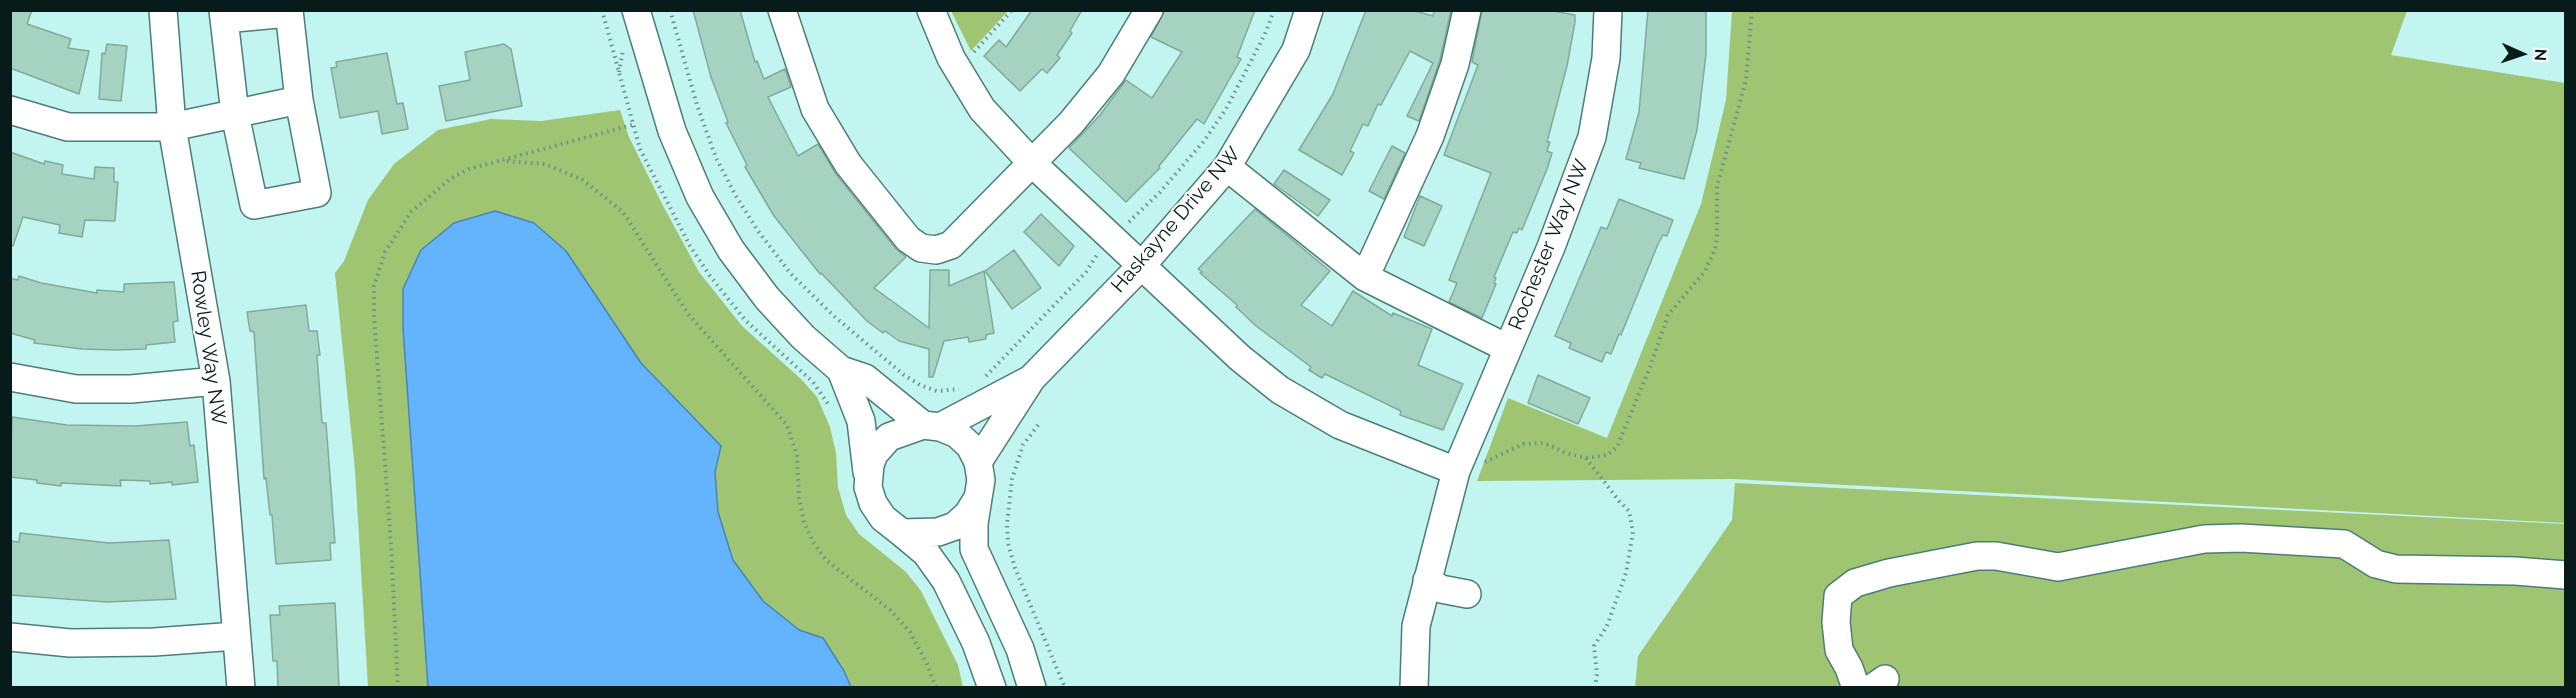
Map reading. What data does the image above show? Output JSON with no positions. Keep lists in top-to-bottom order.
{
  "streets": {
    "street": ["Haskayne Drive NW", "Rochester Way NW", "Rowley Way NW"]
  },
  "north": "right"
}
